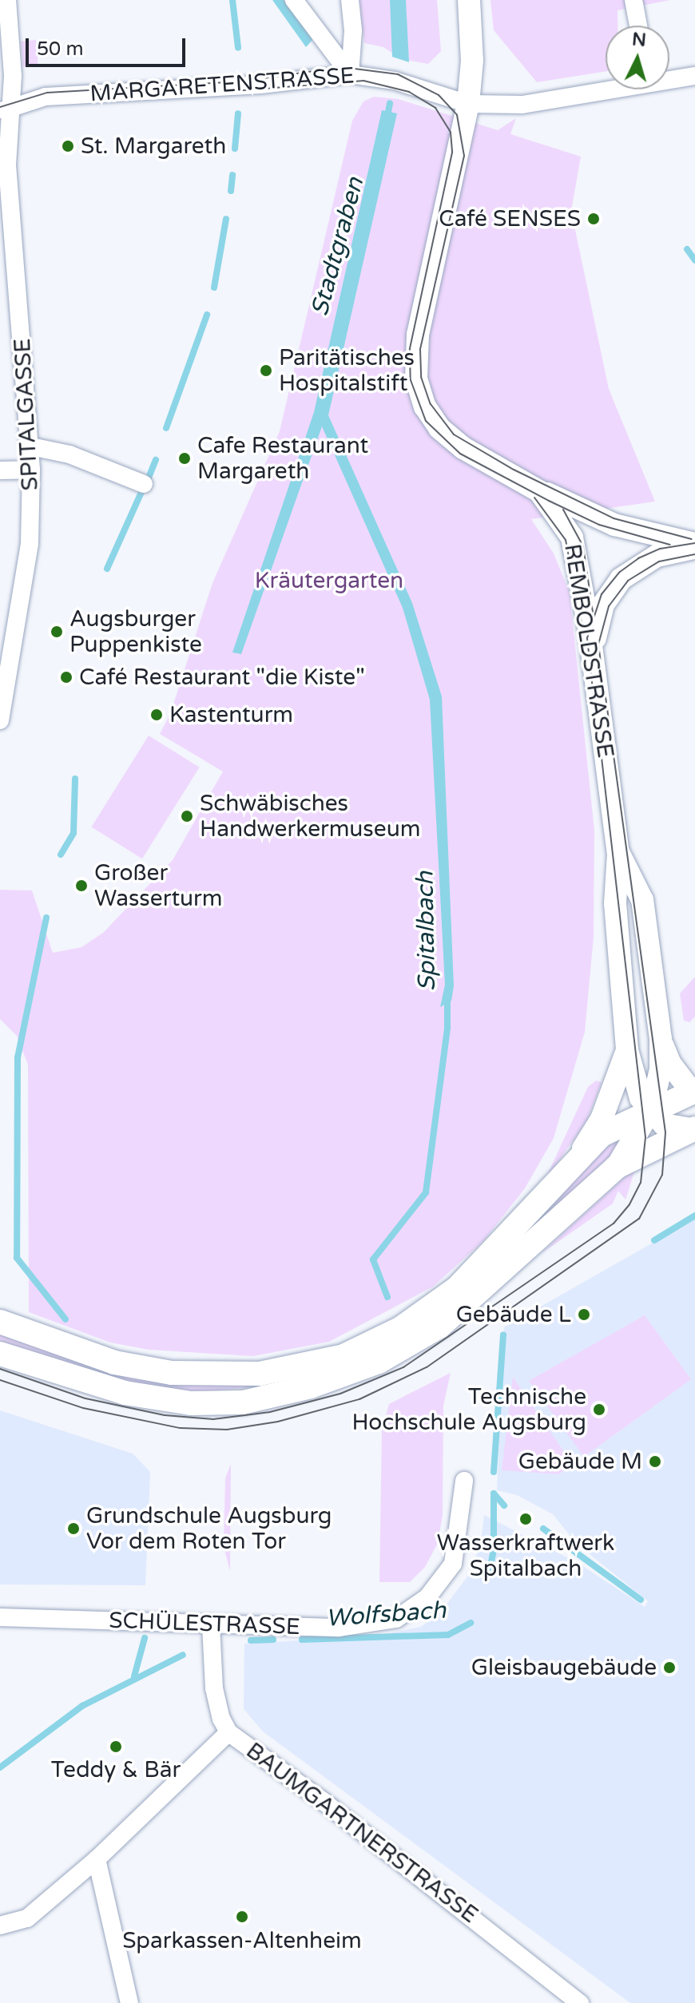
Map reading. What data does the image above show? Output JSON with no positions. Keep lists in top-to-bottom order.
{
  "streets": {
    "street": [
      "MARGARETENSTRASSE",
      "SPITALGASSE",
      "REMBOLDSTRASSE",
      "SCHÜLESTRASSE",
      "BAUMGARTNERSTRASSE"
    ]
  },
  "crossings": [
    ["MARGARETENSTRASSE", "SPITALGASSE"],
    ["MARGARETENSTRASSE", "REMBOLDSTRASSE"],
    ["SCHÜLESTRASSE", "BAUMGARTNERSTRASSE"]
  ],
  "water": ["Stadtgraben", "Spitalbach", "Wolfsbach"],
  "parks": ["Kräutergarten"],
  "places": [
    "St. Margareth",
    "Café SENSES",
    "Paritätisches Hospitalstift",
    "Cafe Restaurant Margareth",
    "Augsburger Puppenkiste",
    "Café Restaurant \"die Kiste\"",
    "Kastenturm",
    "Schwäbisches Handwerkermuseum",
    "Großer Wasserturm",
    "Gebäude L",
    "Technische Hochschule Augsburg",
    "Gebäude M",
    "Wasserkraftwerk Spitalbach",
    "Grundschule Augsburg Vor dem Roten Tor",
    "Gleisbaugebäude",
    "Teddy & Bär",
    "Sparkassen-Altenheim"
  ],
  "scale_bar": "50 m",
  "north": "top"
}
